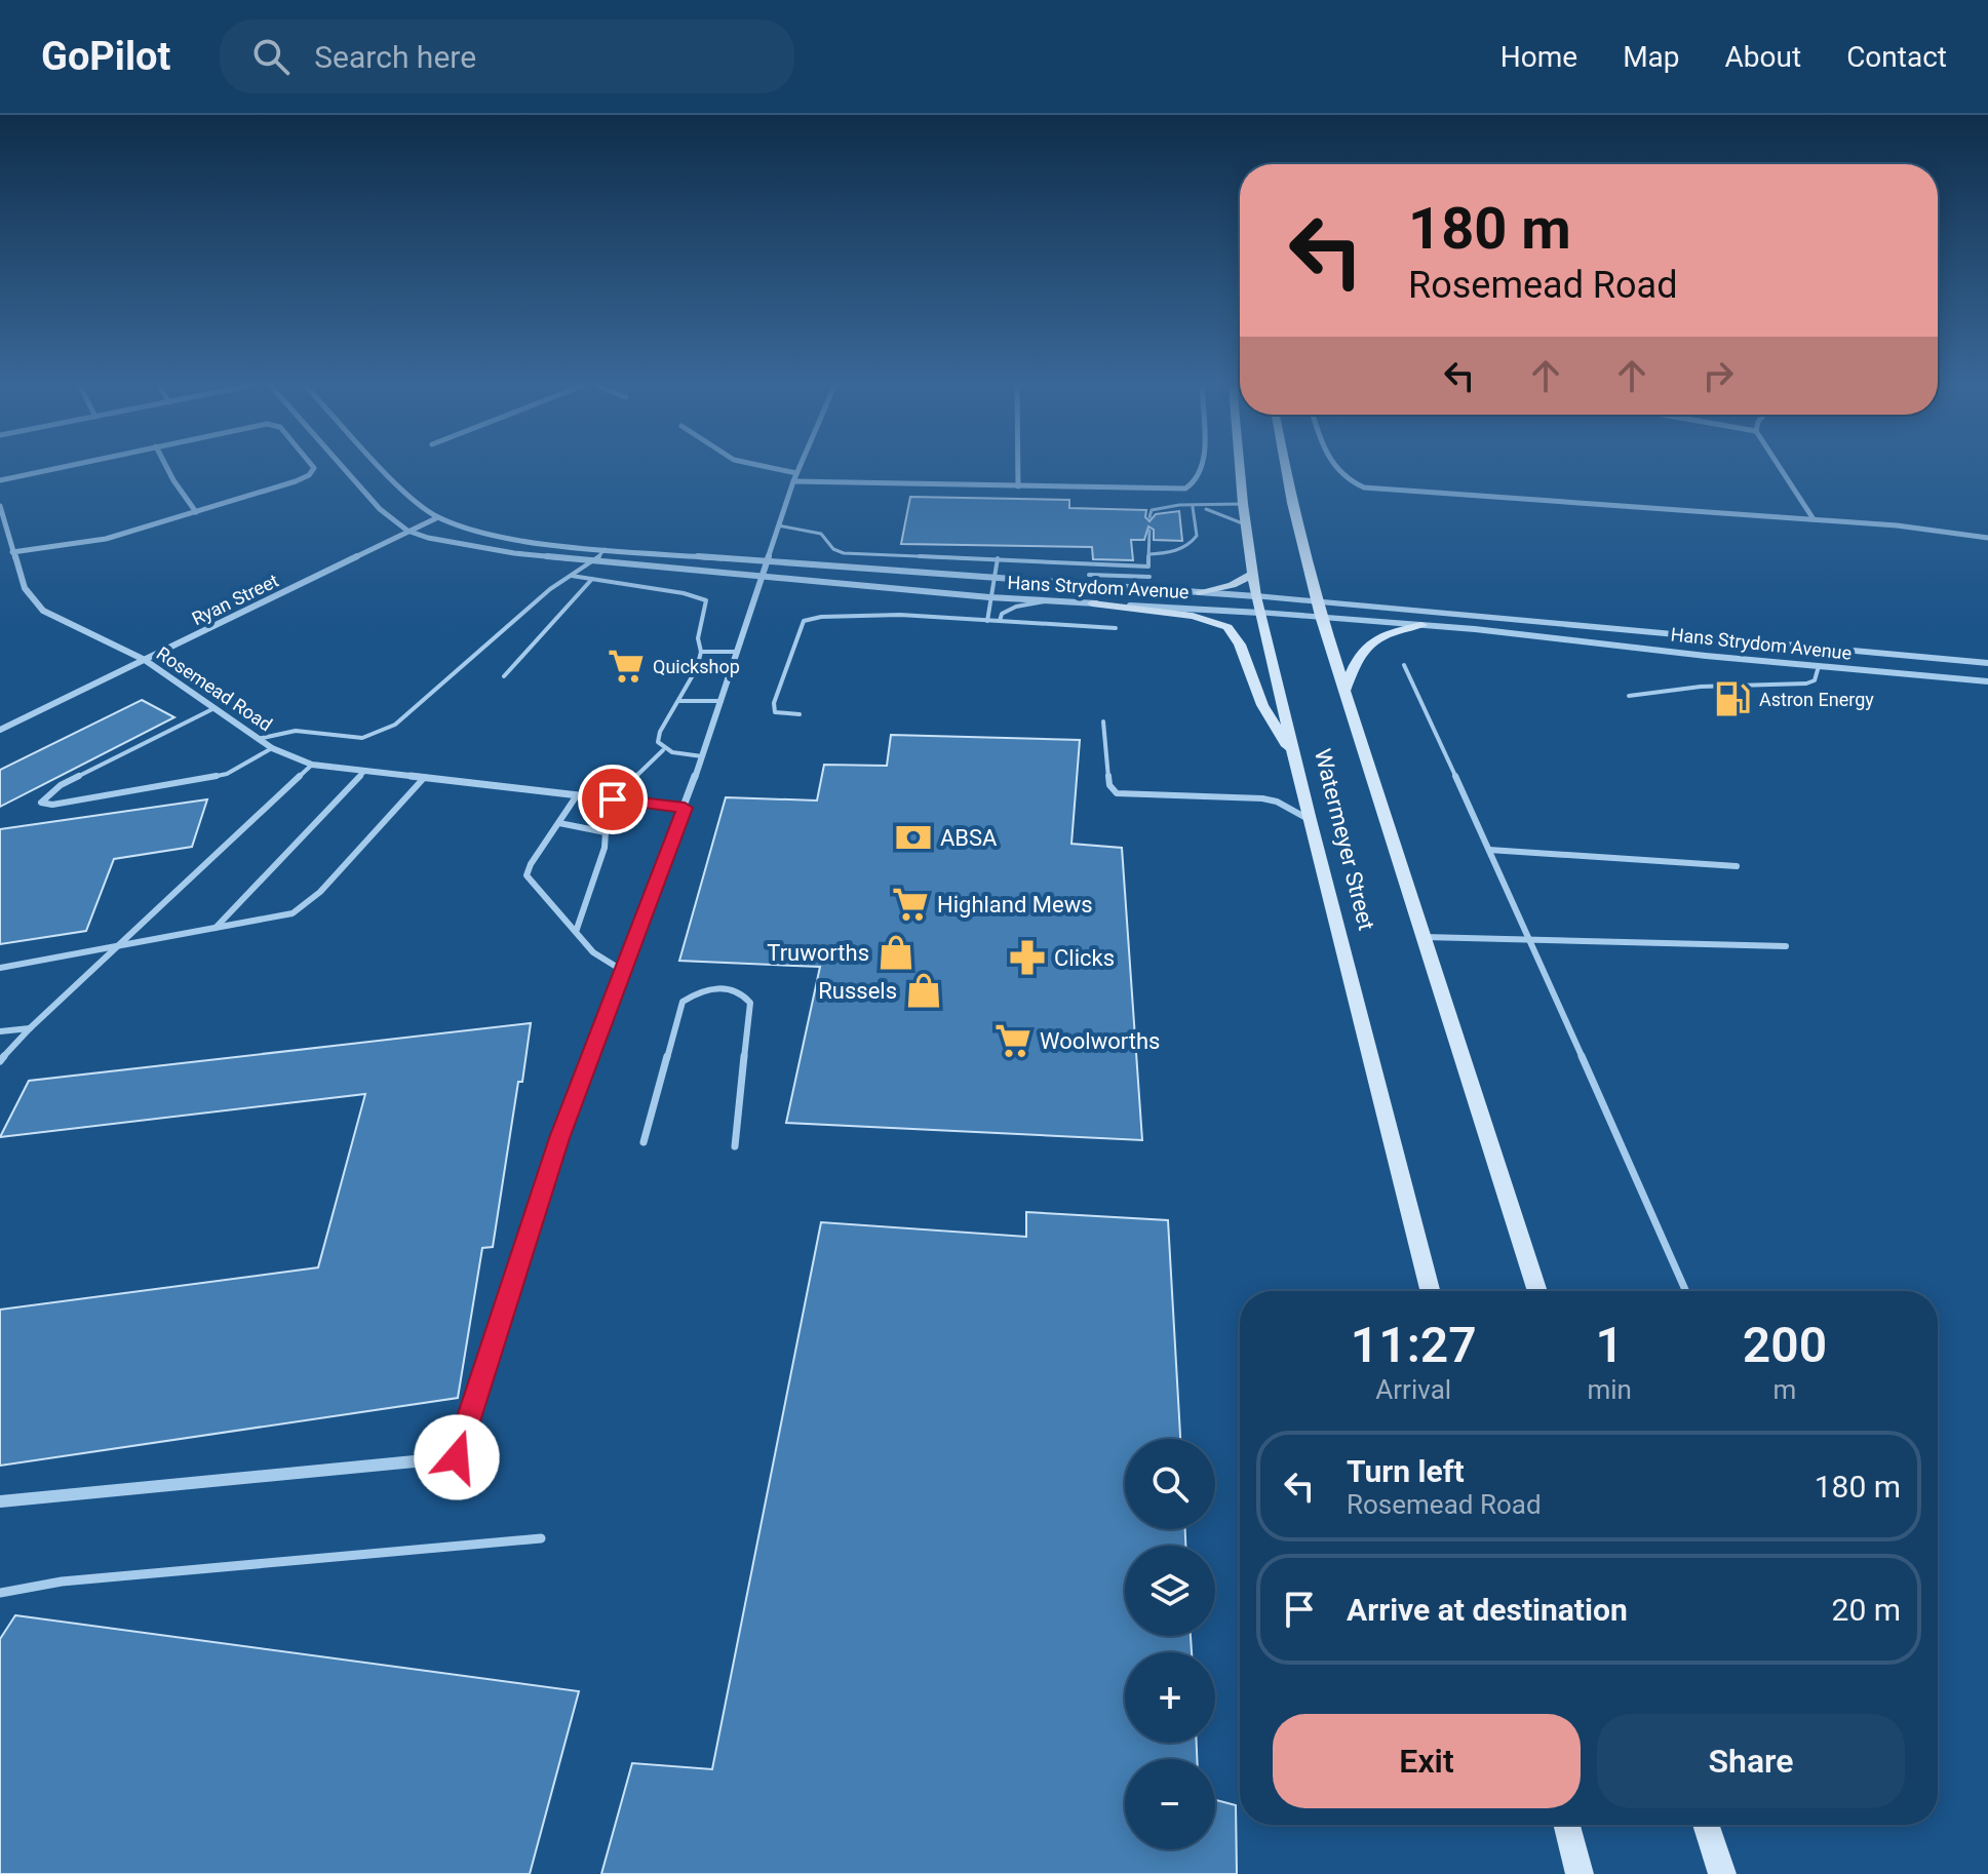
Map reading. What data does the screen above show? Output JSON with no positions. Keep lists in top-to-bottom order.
{
  "streets": {
    "main road": ["Watermeyer Street"],
    "street": ["Hans Strydom Avenue", "Ryan Street", "Rosemead Road"]
  },
  "crossings": [
    ["Hans Strydom Avenue", "Ryan Street"],
    ["Hans Strydom Avenue", "Watermeyer Street"],
    ["Ryan Street", "Rosemead Road"]
  ],
  "places": {
    "supermarket": ["Quickshop", "Highland Mews", "Woolworths"],
    "fuel station": ["Astron Energy"],
    "bank": ["ABSA"],
    "shop": ["Truworths", "Russels"],
    "pharmacy": ["Clicks"]
  },
  "page": {
    "header": "GoPilot",
    "search": "Search here",
    "nav": [
      "Home",
      "Map",
      "About",
      "Contact"
    ],
    "turn": ["180 m", "Rosemead Road"],
    "eta": [
      "11:27",
      "Arrival",
      "1",
      "min",
      "200",
      "m"
    ],
    "list": [
      {
        "name": "Turn left",
        "note": "Rosemead Road",
        "value": "180 m"
      },
      {
        "name": "Arrive at destination",
        "value": "20 m"
      }
    ],
    "map_buttons": ["+", "−"],
    "buttons": ["Exit", "Share"]
  }
}
